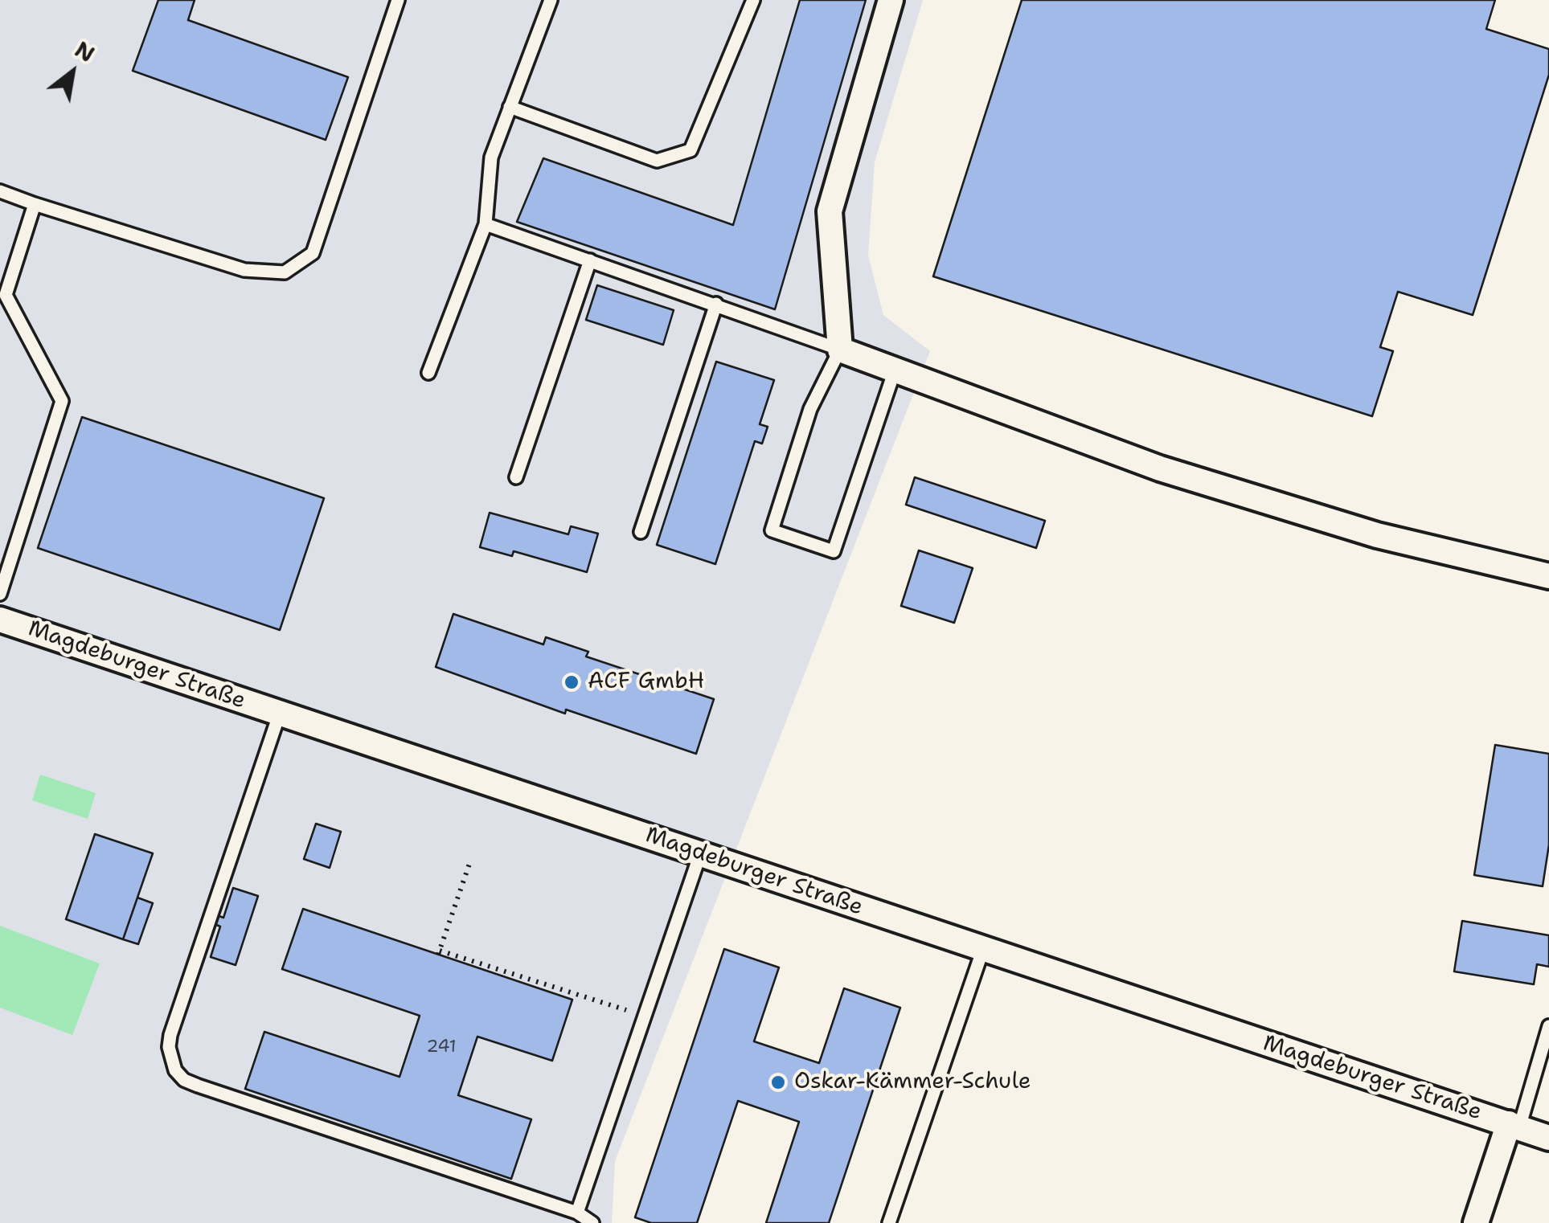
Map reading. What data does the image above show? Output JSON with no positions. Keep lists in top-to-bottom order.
{
  "streets": {
    "street": ["Magdeburger Straße"]
  },
  "places": ["ACF GmbH", "Oskar-Kämmer-Schule"],
  "house_numbers": ["241"],
  "north": "top right"
}
